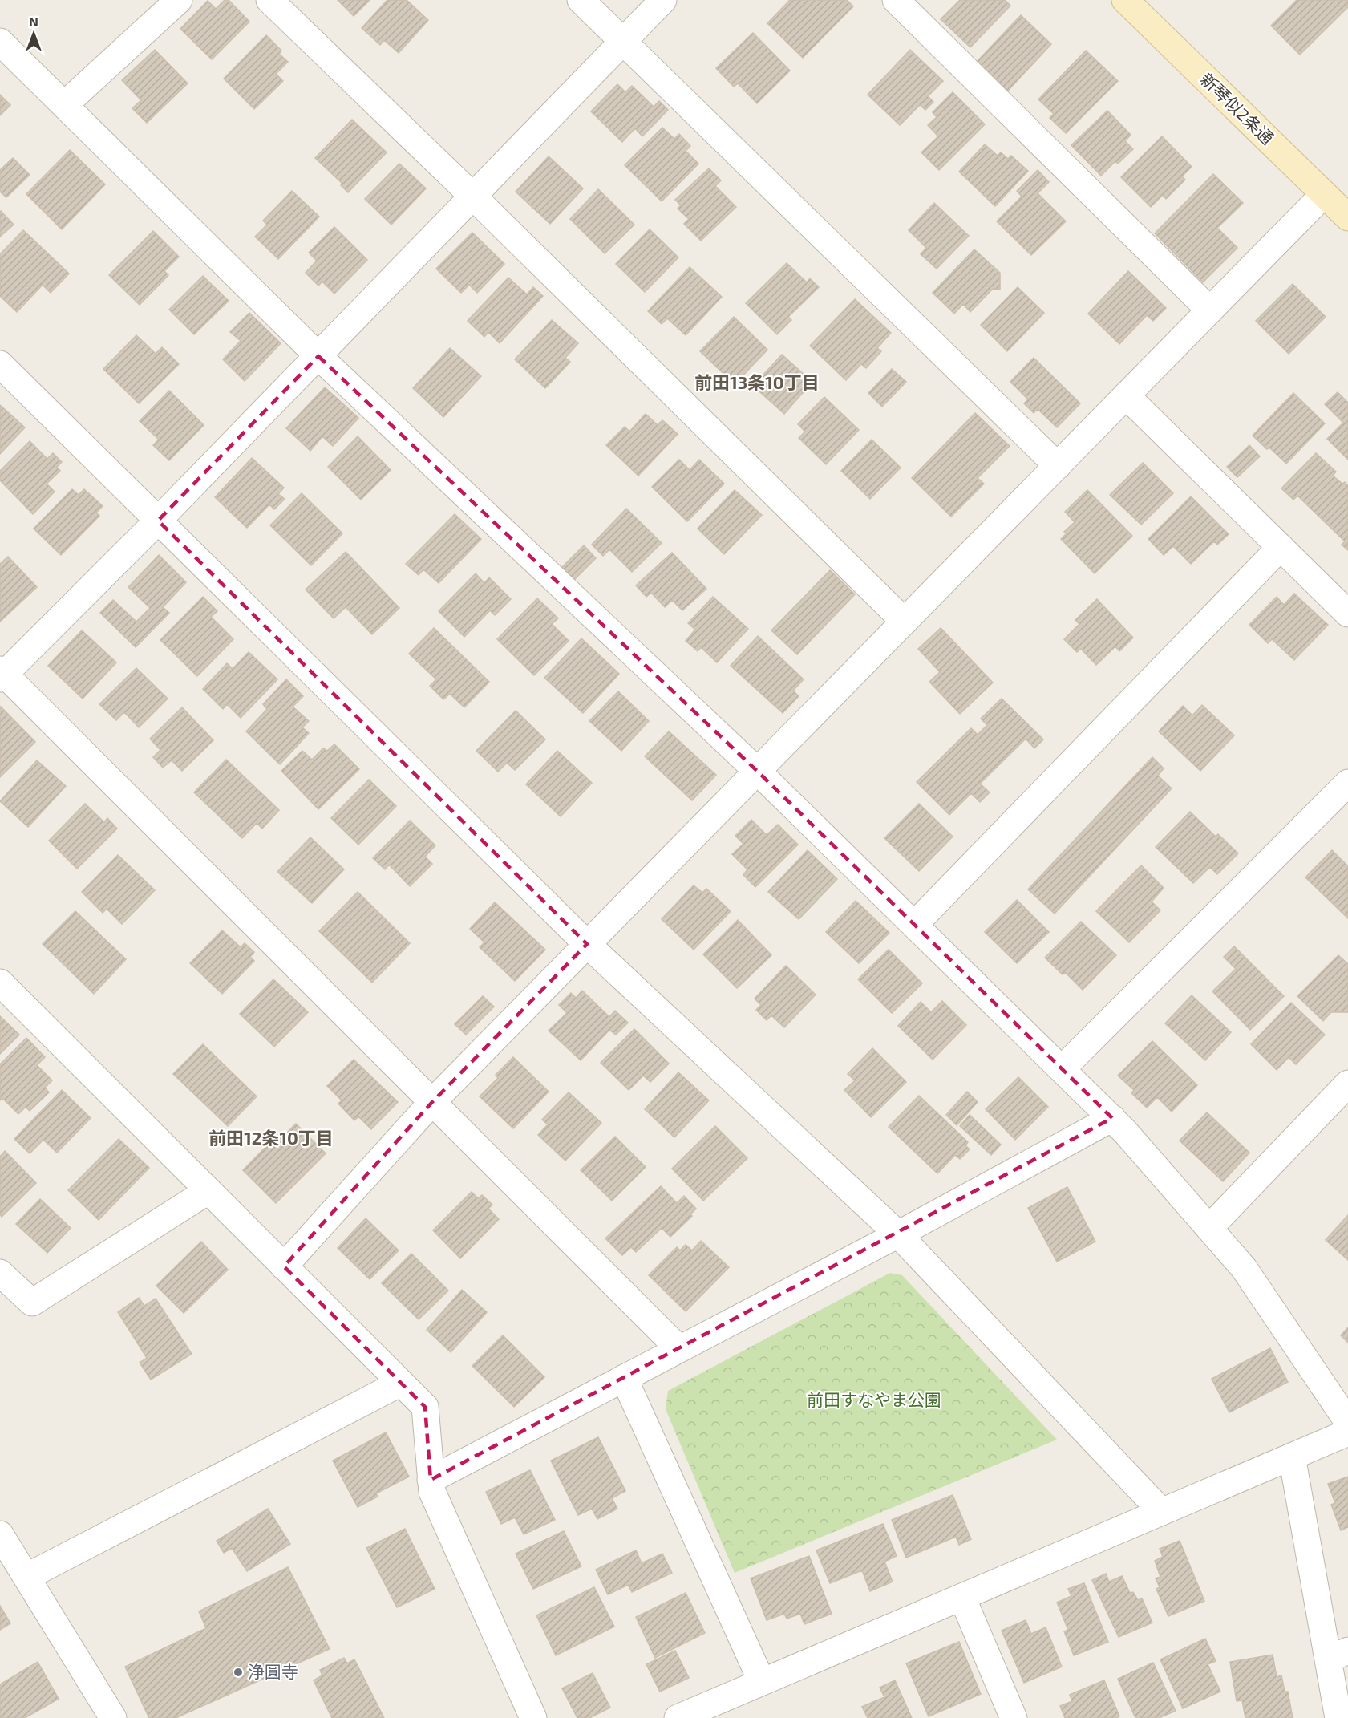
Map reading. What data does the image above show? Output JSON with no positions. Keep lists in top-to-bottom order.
{
  "streets": {
    "street": ["新琴似2条通"]
  },
  "districts": ["前田13条10丁目", "前田12条10丁目"],
  "parks": ["前田すなやま公園"],
  "places": ["浄圓寺"],
  "north": "top"
}
